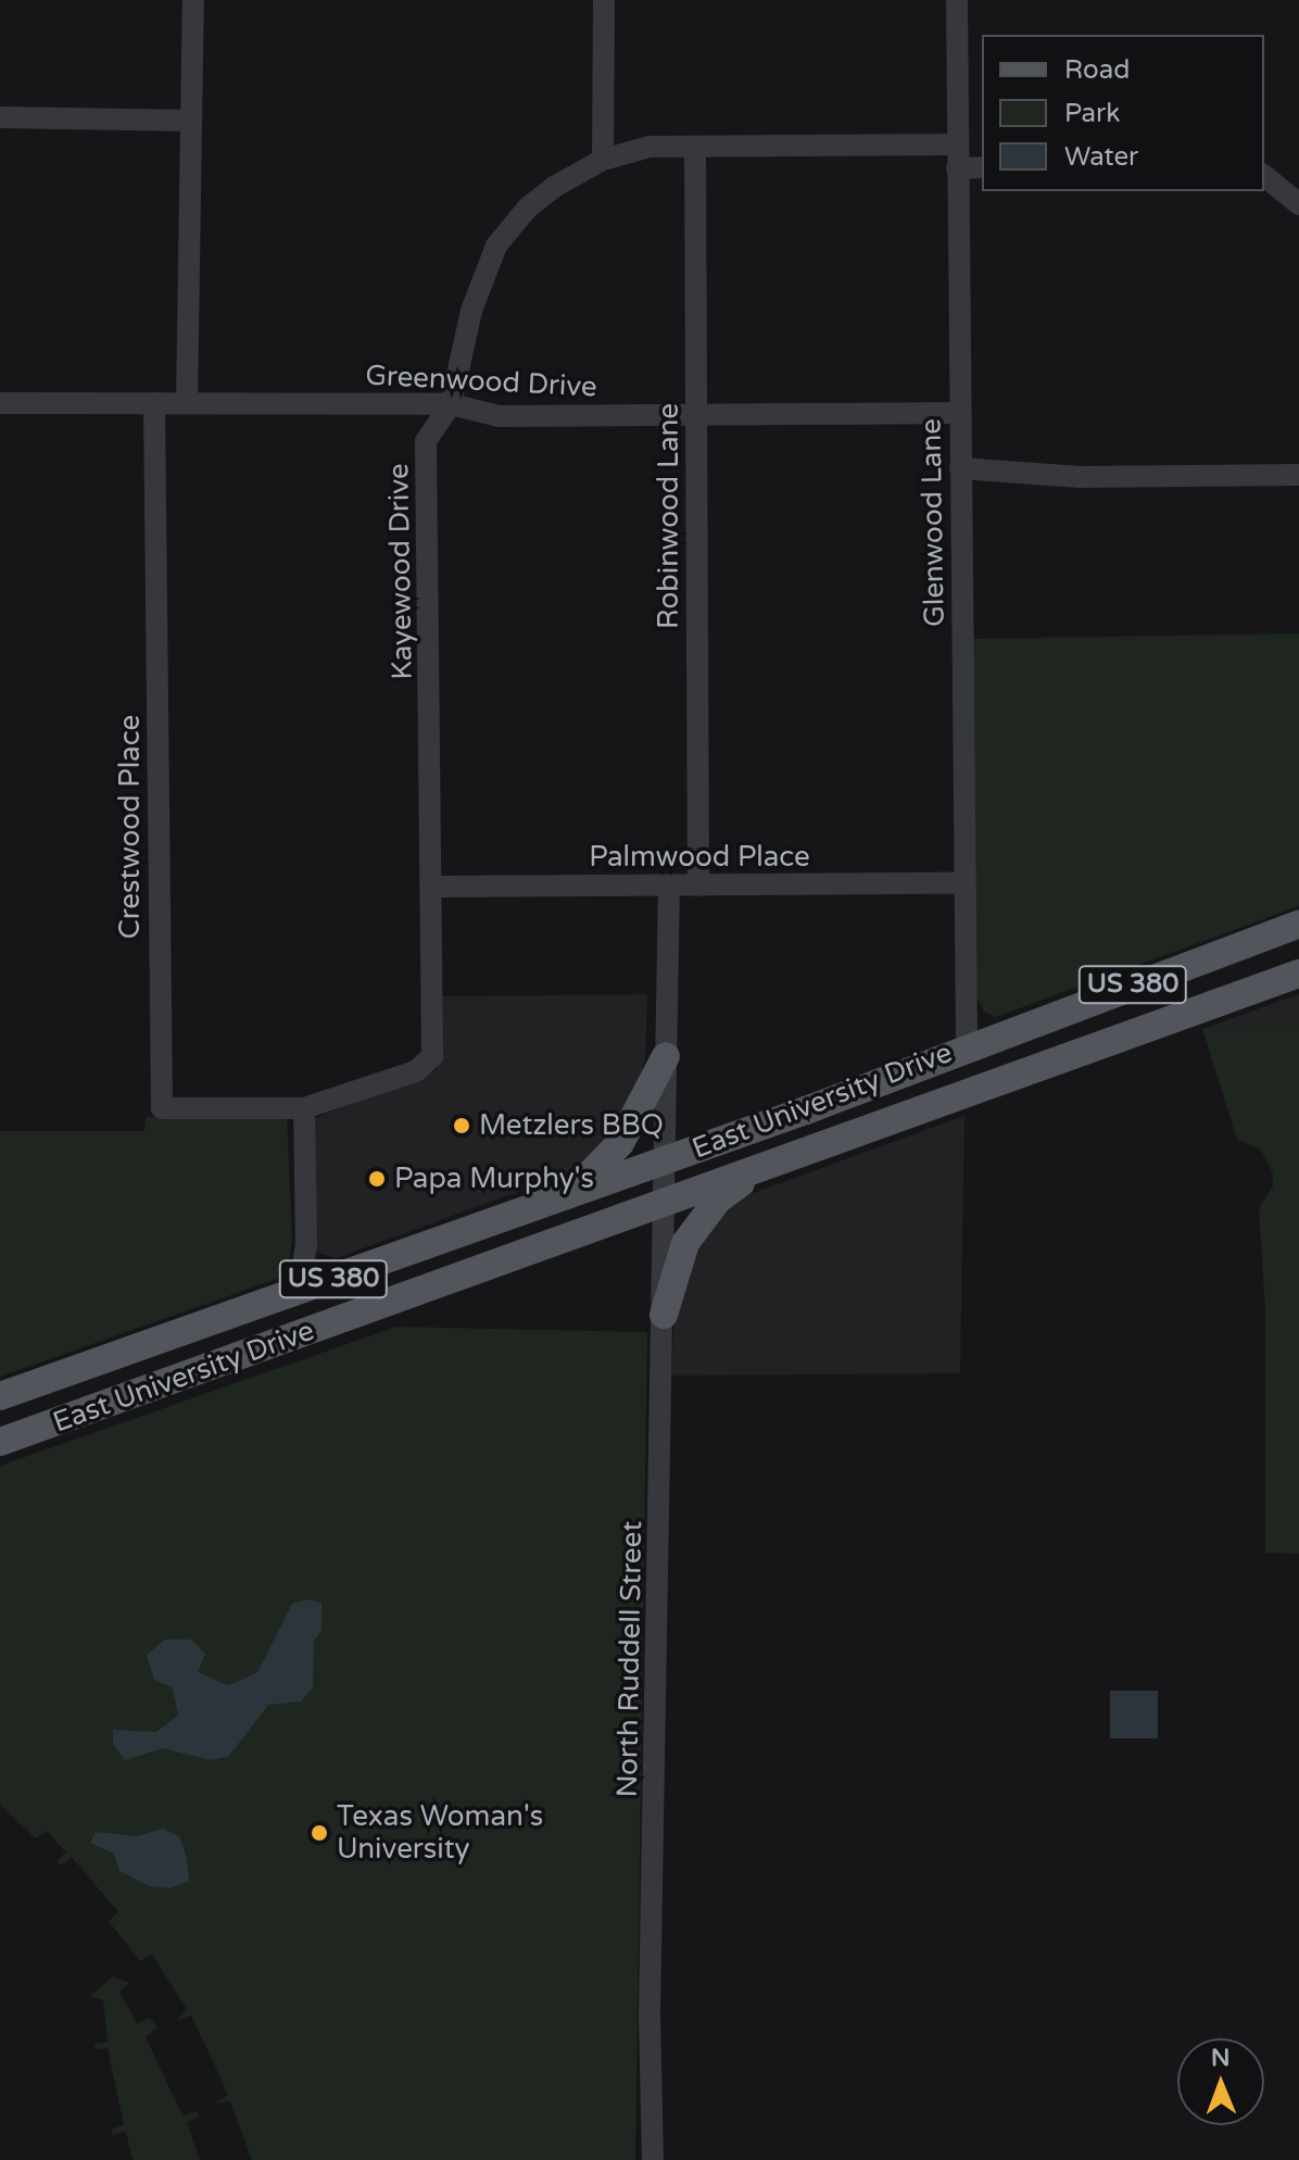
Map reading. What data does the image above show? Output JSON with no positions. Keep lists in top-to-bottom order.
{
  "streets": {
    "main road": ["US 380", "East University Drive"],
    "street": [
      "Greenwood Drive",
      "Robinwood Lane",
      "Glenwood Lane",
      "Kayewood Drive",
      "Crestwood Place",
      "Palmwood Place",
      "North Ruddell Street"
    ]
  },
  "crossings": [
    ["Greenwood Drive", "Robinwood Lane"],
    ["Greenwood Drive", "Glenwood Lane"],
    ["Greenwood Drive", "Kayewood Drive"],
    ["Greenwood Drive", "Crestwood Place"],
    ["Robinwood Lane", "Kayewood Drive"],
    ["Robinwood Lane", "Palmwood Place"],
    ["Glenwood Lane", "Kayewood Drive"],
    ["Glenwood Lane", "Palmwood Place"],
    ["Glenwood Lane", "East University Drive"],
    ["Kayewood Drive", "Crestwood Place"],
    ["Kayewood Drive", "Palmwood Place"],
    ["East University Drive", "North Ruddell Street"]
  ],
  "places": ["Metzlers BBQ", "Papa Murphy's", "Texas Woman's University"],
  "legend": ["Road", "Park", "Water"],
  "north": "top"
}
